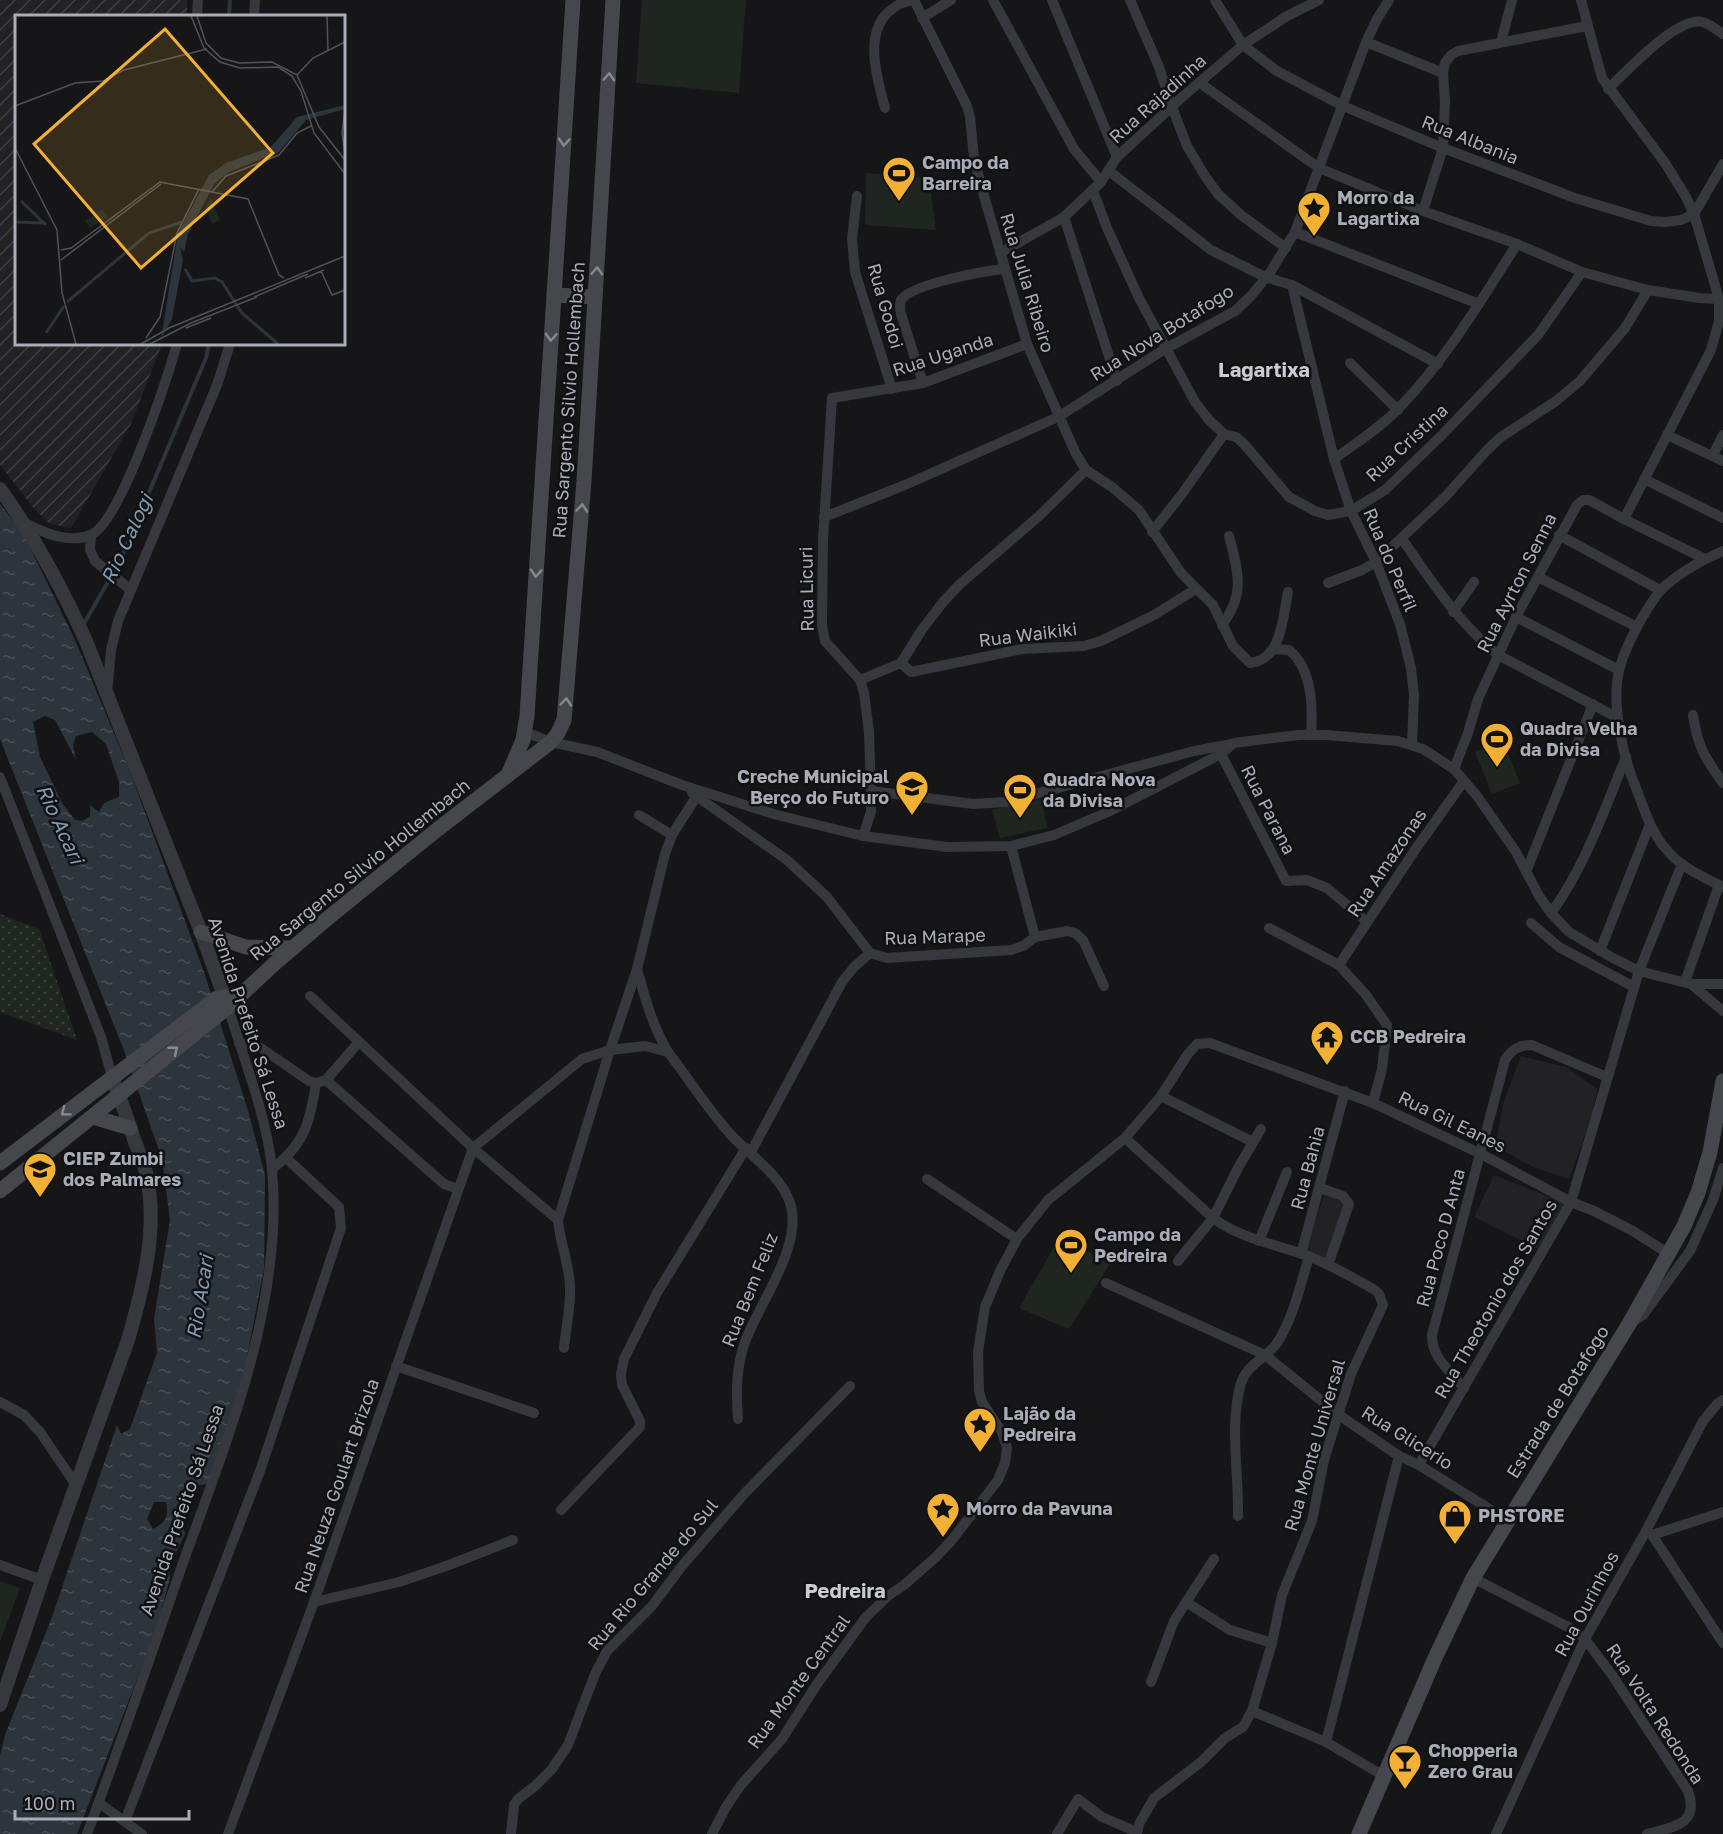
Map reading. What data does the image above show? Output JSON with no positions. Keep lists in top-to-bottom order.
{
  "streets": {
    "main road": ["Rua Sargento Silvio Hollembach", "Estrada de Botafogo"],
    "street": [
      "Rua Rajadinha",
      "Rua Albania",
      "Rua Julia Ribeiro",
      "Rua Godoi",
      "Rua Nova Botafogo",
      "Rua Uganda",
      "Rua Cristina",
      "Rua do Perfil",
      "Rua Ayrton Senna",
      "Rua Licuri",
      "Rua Waikiki",
      "Rua Parana",
      "Rua Amazonas",
      "Rua Marape",
      "Avenida Prefeito Sá Lessa",
      "Rua Gil Eanes",
      "Rua Bahia",
      "Rua Poco D Anta",
      "Rua Bem Feliz",
      "Rua Theotonio dos Santos",
      "Rua Glicerio",
      "Rua Monte Universal",
      "Rua Neuza Goulart Brizola",
      "Rua Rio Grande do Sul",
      "Rua Ourinhos",
      "Rua Monte Central",
      "Rua Volta Redonda"
    ]
  },
  "crossings": [
    ["Rua Rajadinha", "Rua Albania"],
    ["Rua Rajadinha", "Rua Julia Ribeiro"],
    ["Rua Rajadinha", "Rua Cristina"],
    ["Rua Albania", "Rua Nova Botafogo"],
    ["Rua Julia Ribeiro", "Rua Nova Botafogo"],
    ["Rua Julia Ribeiro", "Rua Uganda"],
    ["Rua Godoi", "Rua Uganda"],
    ["Rua Nova Botafogo", "Rua Cristina"],
    ["Rua Nova Botafogo", "Rua Licuri"],
    ["Rua Uganda", "Rua Licuri"],
    ["Rua Sargento Silvio Hollembach", "Avenida Prefeito Sá Lessa"],
    ["Rua Cristina", "Rua do Perfil"],
    ["Rua Parana", "Rua Amazonas"],
    ["Rua Gil Eanes", "Rua Bahia"],
    ["Rua Gil Eanes", "Rua Poco D Anta"],
    ["Rua Gil Eanes", "Rua Theotonio dos Santos"],
    ["Rua Gil Eanes", "Estrada de Botafogo"],
    ["Rua Gil Eanes", "Rua Monte Central"],
    ["Rua Bahia", "Rua Glicerio"],
    ["Rua Poco D Anta", "Rua Theotonio dos Santos"],
    ["Rua Theotonio dos Santos", "Rua Glicerio"],
    ["Estrada de Botafogo", "Rua Glicerio"],
    ["Estrada de Botafogo", "Rua Volta Redonda"],
    ["Rua Glicerio", "Rua Monte Universal"],
    ["Rua Ourinhos", "Rua Volta Redonda"]
  ],
  "districts": ["Lagartixa", "Pedreira"],
  "water": ["Rio Calogi", "Rio Acari"],
  "places": {
    "sports": [
      "Campo da Barreira",
      "Quadra Velha da Divisa",
      "Quadra Nova da Divisa",
      "Campo da Pedreira"
    ],
    "place": ["Morro da Lagartixa", "Lajão da Pedreira", "Morro da Pavuna"],
    "school or university": ["Creche Municipal Berço do Futuro", "CIEP Zumbi dos Palmares"],
    "temple": ["CCB Pedreira"],
    "shop": ["PHSTORE"],
    "bar": ["Chopperia Zero Grau"]
  },
  "scale_bar": "100 m"
}
